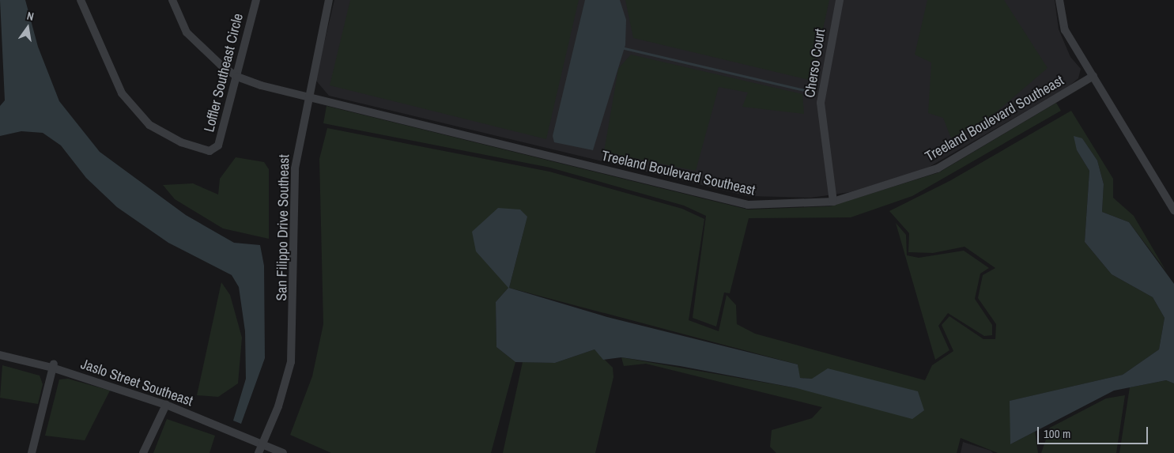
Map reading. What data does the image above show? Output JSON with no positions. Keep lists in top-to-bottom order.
{
  "streets": {
    "street": [
      "Cherso Court",
      "Loffler Southeast Circle",
      "Treeland Boulevard Southeast",
      "San Filippo Drive Southeast",
      "Jaslo Street Southeast"
    ]
  },
  "crossings": [
    ["Cherso Court", "Treeland Boulevard Southeast"],
    ["Loffler Southeast Circle", "Treeland Boulevard Southeast"],
    ["Treeland Boulevard Southeast", "San Filippo Drive Southeast"],
    ["San Filippo Drive Southeast", "Jaslo Street Southeast"]
  ],
  "scale_bar": "100 m",
  "north": "top"
}
